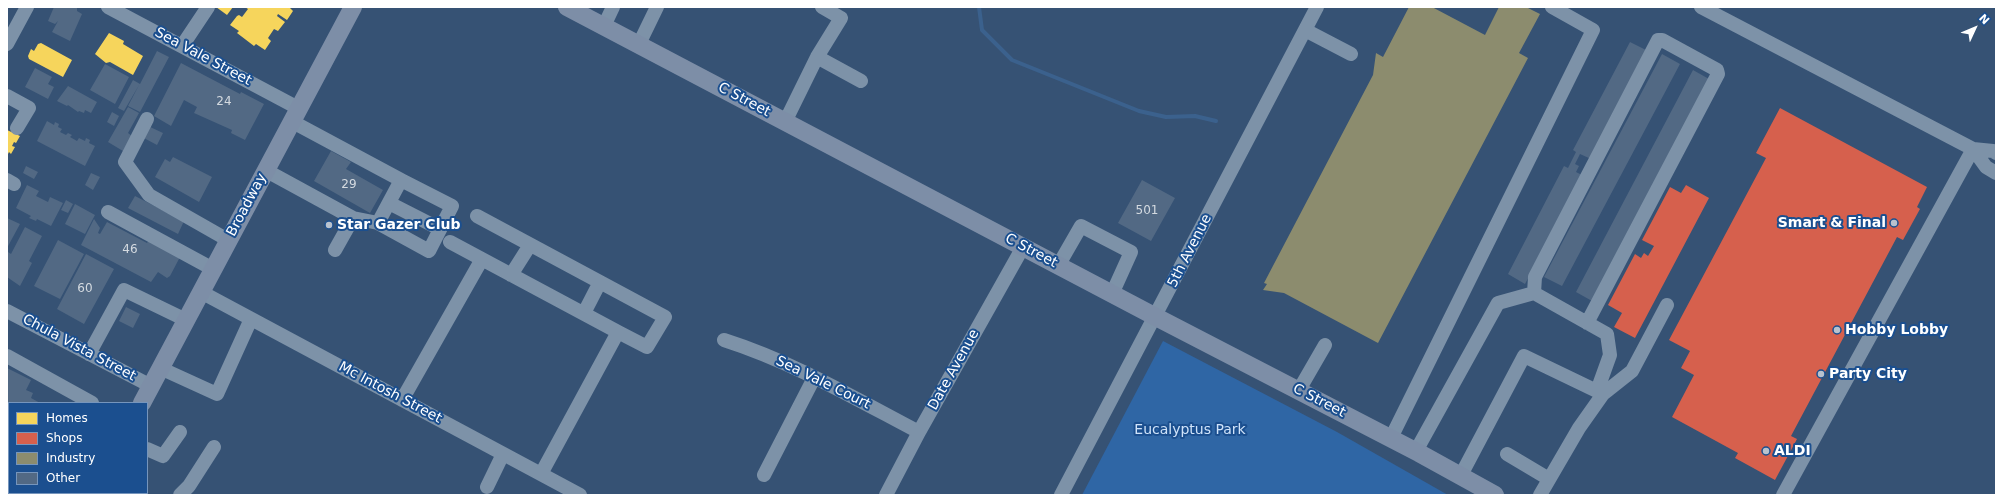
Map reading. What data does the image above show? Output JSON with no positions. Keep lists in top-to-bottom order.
{
  "streets": {
    "main road": ["C Street", "Broadway"],
    "street": [
      "Sea Vale Street",
      "5th Avenue",
      "Chula Vista Street",
      "Date Avenue",
      "Sea Vale Court",
      "Mc Intosh Street"
    ]
  },
  "crossings": [
    ["Sea Vale Street", "Broadway"],
    ["C Street", "5th Avenue"],
    ["C Street", "Date Avenue"],
    ["Broadway", "Chula Vista Street"],
    ["Broadway", "Mc Intosh Street"],
    ["Date Avenue", "Sea Vale Court"]
  ],
  "parks": ["Eucalyptus Park"],
  "places": [
    "Smart & Final",
    "Star Gazer Club",
    "Hobby Lobby",
    "Party City",
    "ALDI"
  ],
  "house_numbers": [
    "24",
    "29",
    "501",
    "46",
    "60"
  ],
  "legend": [
    "Homes",
    "Shops",
    "Industry",
    "Other"
  ],
  "north": "top right"
}
